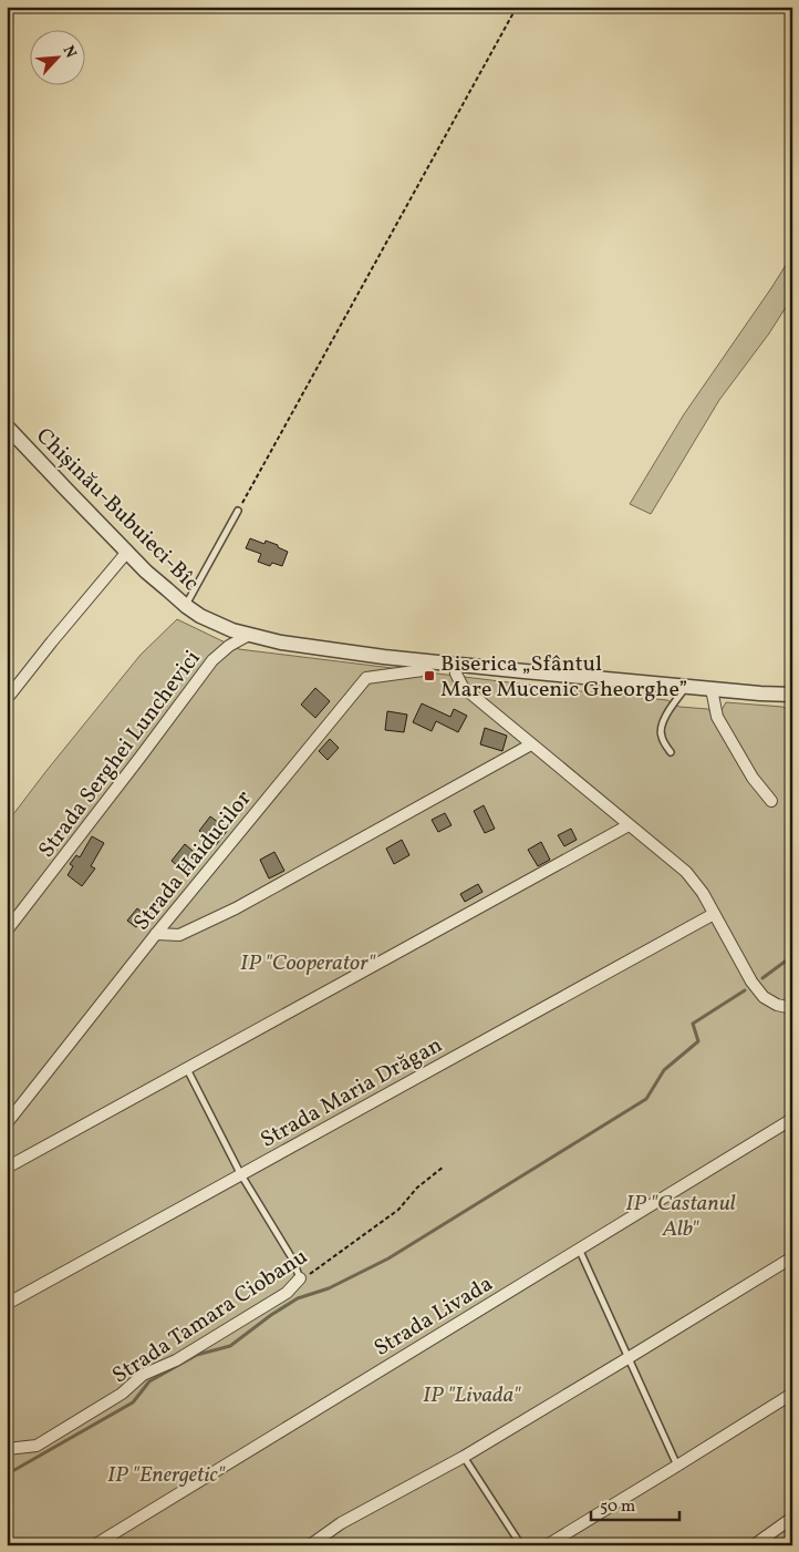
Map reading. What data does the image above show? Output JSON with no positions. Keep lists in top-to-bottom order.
{
  "streets": {
    "street": [
      "Chișinău-Bubuieci-Bîc",
      "Strada Serghei Lunchevici",
      "Strada Haiducilor",
      "Strada Maria Drăgan",
      "Strada Tamara Ciobanu",
      "Strada Livada"
    ]
  },
  "crossings": [
    ["Chișinău-Bubuieci-Bîc", "Strada Serghei Lunchevici"],
    ["Chișinău-Bubuieci-Bîc", "Strada Haiducilor"]
  ],
  "parks": [
    "IP \"Cooperator\"",
    "IP \"Castanul Alb\"",
    "IP \"Livada\"",
    "IP \"Energetic\""
  ],
  "places": {
    "transit": ["Biserica „Sfântul Mare Mucenic Gheorghe”"]
  },
  "scale_bar": "50 m",
  "north": "top right"
}
